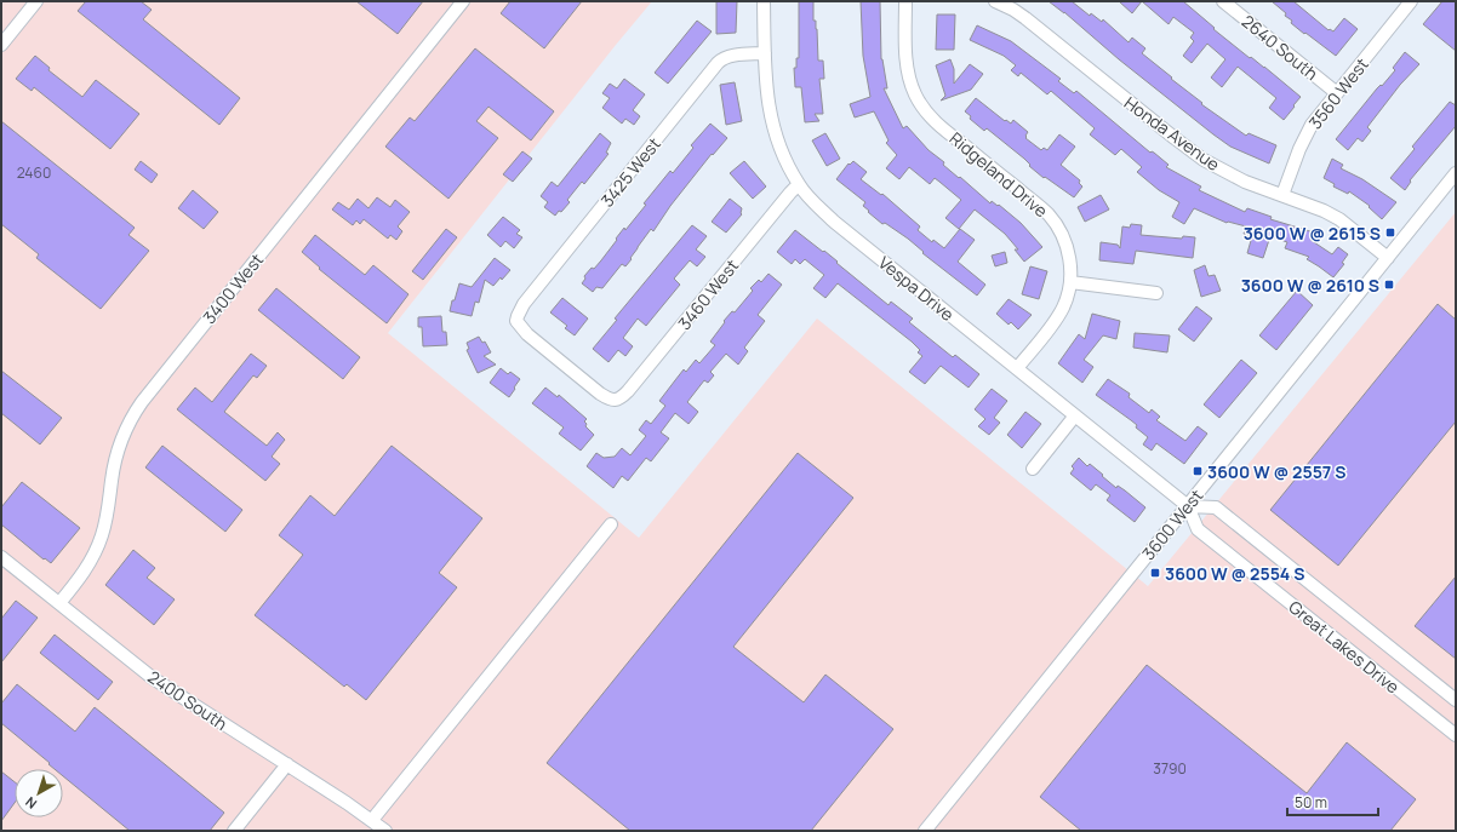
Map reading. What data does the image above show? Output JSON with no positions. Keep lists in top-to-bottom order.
{
  "streets": {
    "street": [
      "2640 South",
      "3560 West",
      "Honda Avenue",
      "3425 West",
      "Ridgeland Drive",
      "3400 West",
      "Vespa Drive",
      "3460 West",
      "3600 West",
      "Great Lakes Drive",
      "2400 South"
    ]
  },
  "crossings": [
    ["2640 South", "3560 West"],
    ["3560 West", "Honda Avenue"],
    ["Honda Avenue", "3600 West"],
    ["3425 West", "Vespa Drive"],
    ["3425 West", "3460 West"],
    ["Ridgeland Drive", "Vespa Drive"],
    ["3400 West", "2400 South"],
    ["Vespa Drive", "3460 West"],
    ["Vespa Drive", "3600 West"],
    ["Vespa Drive", "Great Lakes Drive"],
    ["3600 West", "Great Lakes Drive"]
  ],
  "places": {
    "transit": [
      "3600 W @ 2615 S",
      "3600 W @ 2610 S",
      "3600 W @ 2557 S",
      "3600 W @ 2554 S"
    ]
  },
  "house_numbers": ["2460", "3790"],
  "scale_bar": "50 m",
  "north": "bottom left"
}
